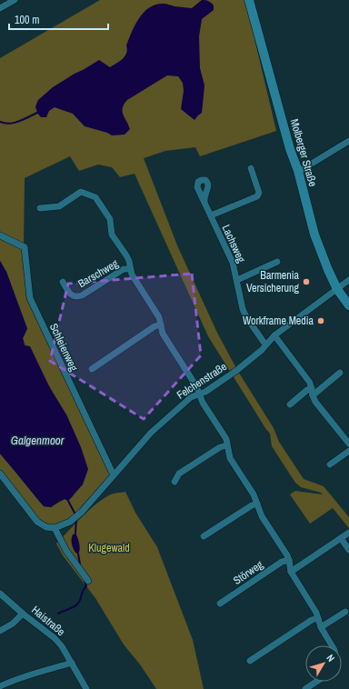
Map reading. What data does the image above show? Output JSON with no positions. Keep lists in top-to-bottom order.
{
  "streets": {
    "main road": ["Molberger Straße"],
    "street": [
      "Lachsweg",
      "Barschweg",
      "Schleienweg",
      "Felchenstraße",
      "Störweg",
      "Haistraße"
    ]
  },
  "crossings": [
    ["Molberger Straße", "Felchenstraße"],
    ["Lachsweg", "Felchenstraße"],
    ["Barschweg", "Felchenstraße"],
    ["Schleienweg", "Felchenstraße"]
  ],
  "water": ["Galgenmoor"],
  "parks": ["Klugewald"],
  "places": ["Barmenia Versicherung", "Workframe Media"],
  "scale_bar": "100 m",
  "north": "top right"
}
